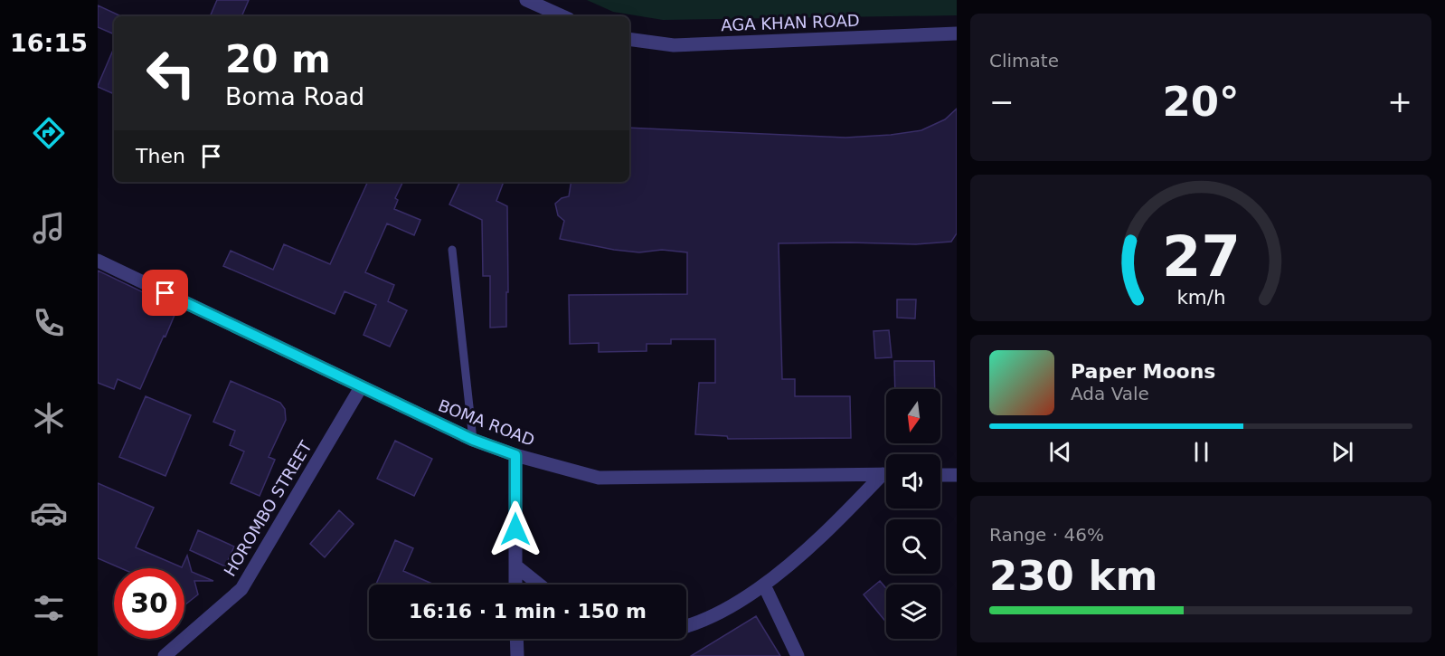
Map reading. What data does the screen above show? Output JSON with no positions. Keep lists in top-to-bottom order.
{
  "streets": {
    "street": ["AGA KHAN ROAD", "BOMA ROAD", "HOROMBO STREET"]
  },
  "crossings": [
    ["BOMA ROAD", "HOROMBO STREET"]
  ],
  "north": "bottom",
  "page": {
    "tabs": "16:15",
    "tile": [
      "Climate",
      ["Range · 46%", "230 km"]
    ],
    "turn": ["20 m", "Boma Road"],
    "heat": ["−", "20°", "+"],
    "then": "Then",
    "song": ["Paper Moons", "Ada Vale"],
    "limit": "30",
    "trip": "16:16 · 1 min · 150 m",
    "gauge": ["27", "km/h"]
  }
}
